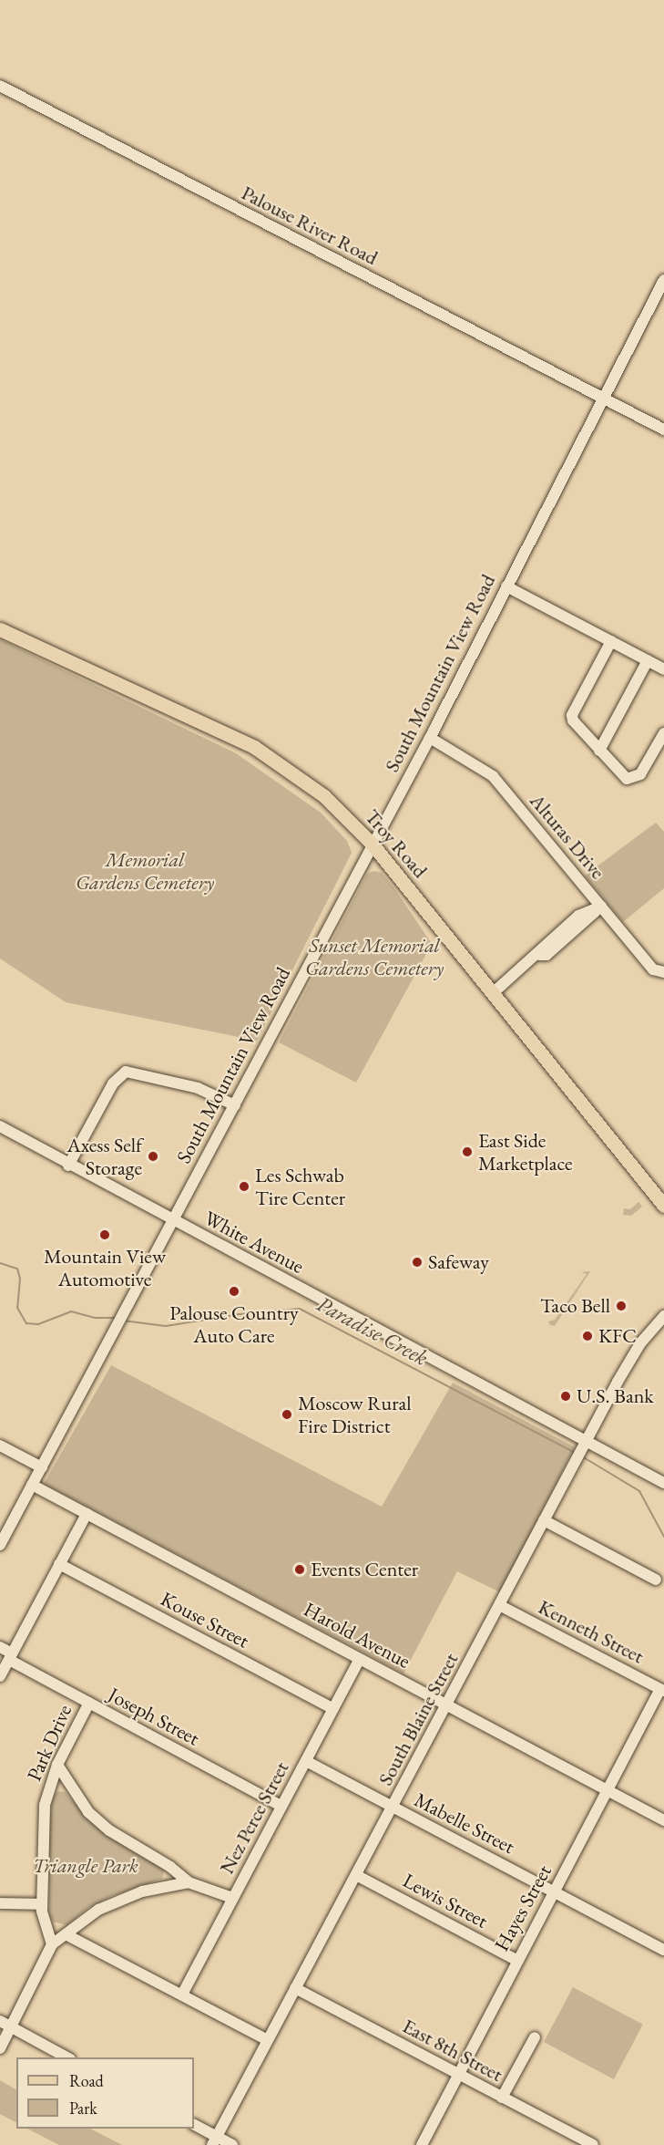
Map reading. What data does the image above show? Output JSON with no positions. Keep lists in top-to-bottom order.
{
  "streets": {
    "main road": ["Troy Road"],
    "street": [
      "Palouse River Road",
      "South Mountain View Road",
      "Alturas Drive",
      "White Avenue",
      "Kouse Street",
      "Kenneth Street",
      "Harold Avenue",
      "Joseph Street",
      "South Blaine Street",
      "Park Drive",
      "Nez Perce Street",
      "Mabelle Street",
      "Lewis Street",
      "Hayes Street",
      "East 8th Street"
    ]
  },
  "crossings": [
    ["Palouse River Road", "South Mountain View Road"],
    ["South Mountain View Road", "Alturas Drive"],
    ["South Mountain View Road", "Troy Road"],
    ["South Mountain View Road", "White Avenue"],
    ["South Mountain View Road", "Harold Avenue"],
    ["White Avenue", "South Blaine Street"],
    ["Kouse Street", "Nez Perce Street"],
    ["Kenneth Street", "South Blaine Street"],
    ["Kenneth Street", "Hayes Street"],
    ["Harold Avenue", "South Blaine Street"],
    ["Harold Avenue", "Nez Perce Street"],
    ["Harold Avenue", "Hayes Street"],
    ["Joseph Street", "Park Drive"],
    ["Joseph Street", "Nez Perce Street"],
    ["South Blaine Street", "Mabelle Street"],
    ["South Blaine Street", "Lewis Street"],
    ["South Blaine Street", "East 8th Street"],
    ["Nez Perce Street", "Mabelle Street"],
    ["Mabelle Street", "Hayes Street"],
    ["Lewis Street", "Hayes Street"],
    ["Hayes Street", "East 8th Street"]
  ],
  "water": ["Paradise Creek"],
  "parks": ["Memorial Gardens Cemetery", "Sunset Memorial Gardens Cemetery", "Triangle Park"],
  "places": [
    "East Side Marketplace",
    "Axess Self Storage",
    "Les Schwab Tire Center",
    "Mountain View Automotive",
    "Safeway",
    "Palouse Country Auto Care",
    "Taco Bell",
    "KFC",
    "U.S. Bank",
    "Moscow Rural Fire District",
    "Events Center"
  ],
  "legend": ["Road", "Park"]
}
